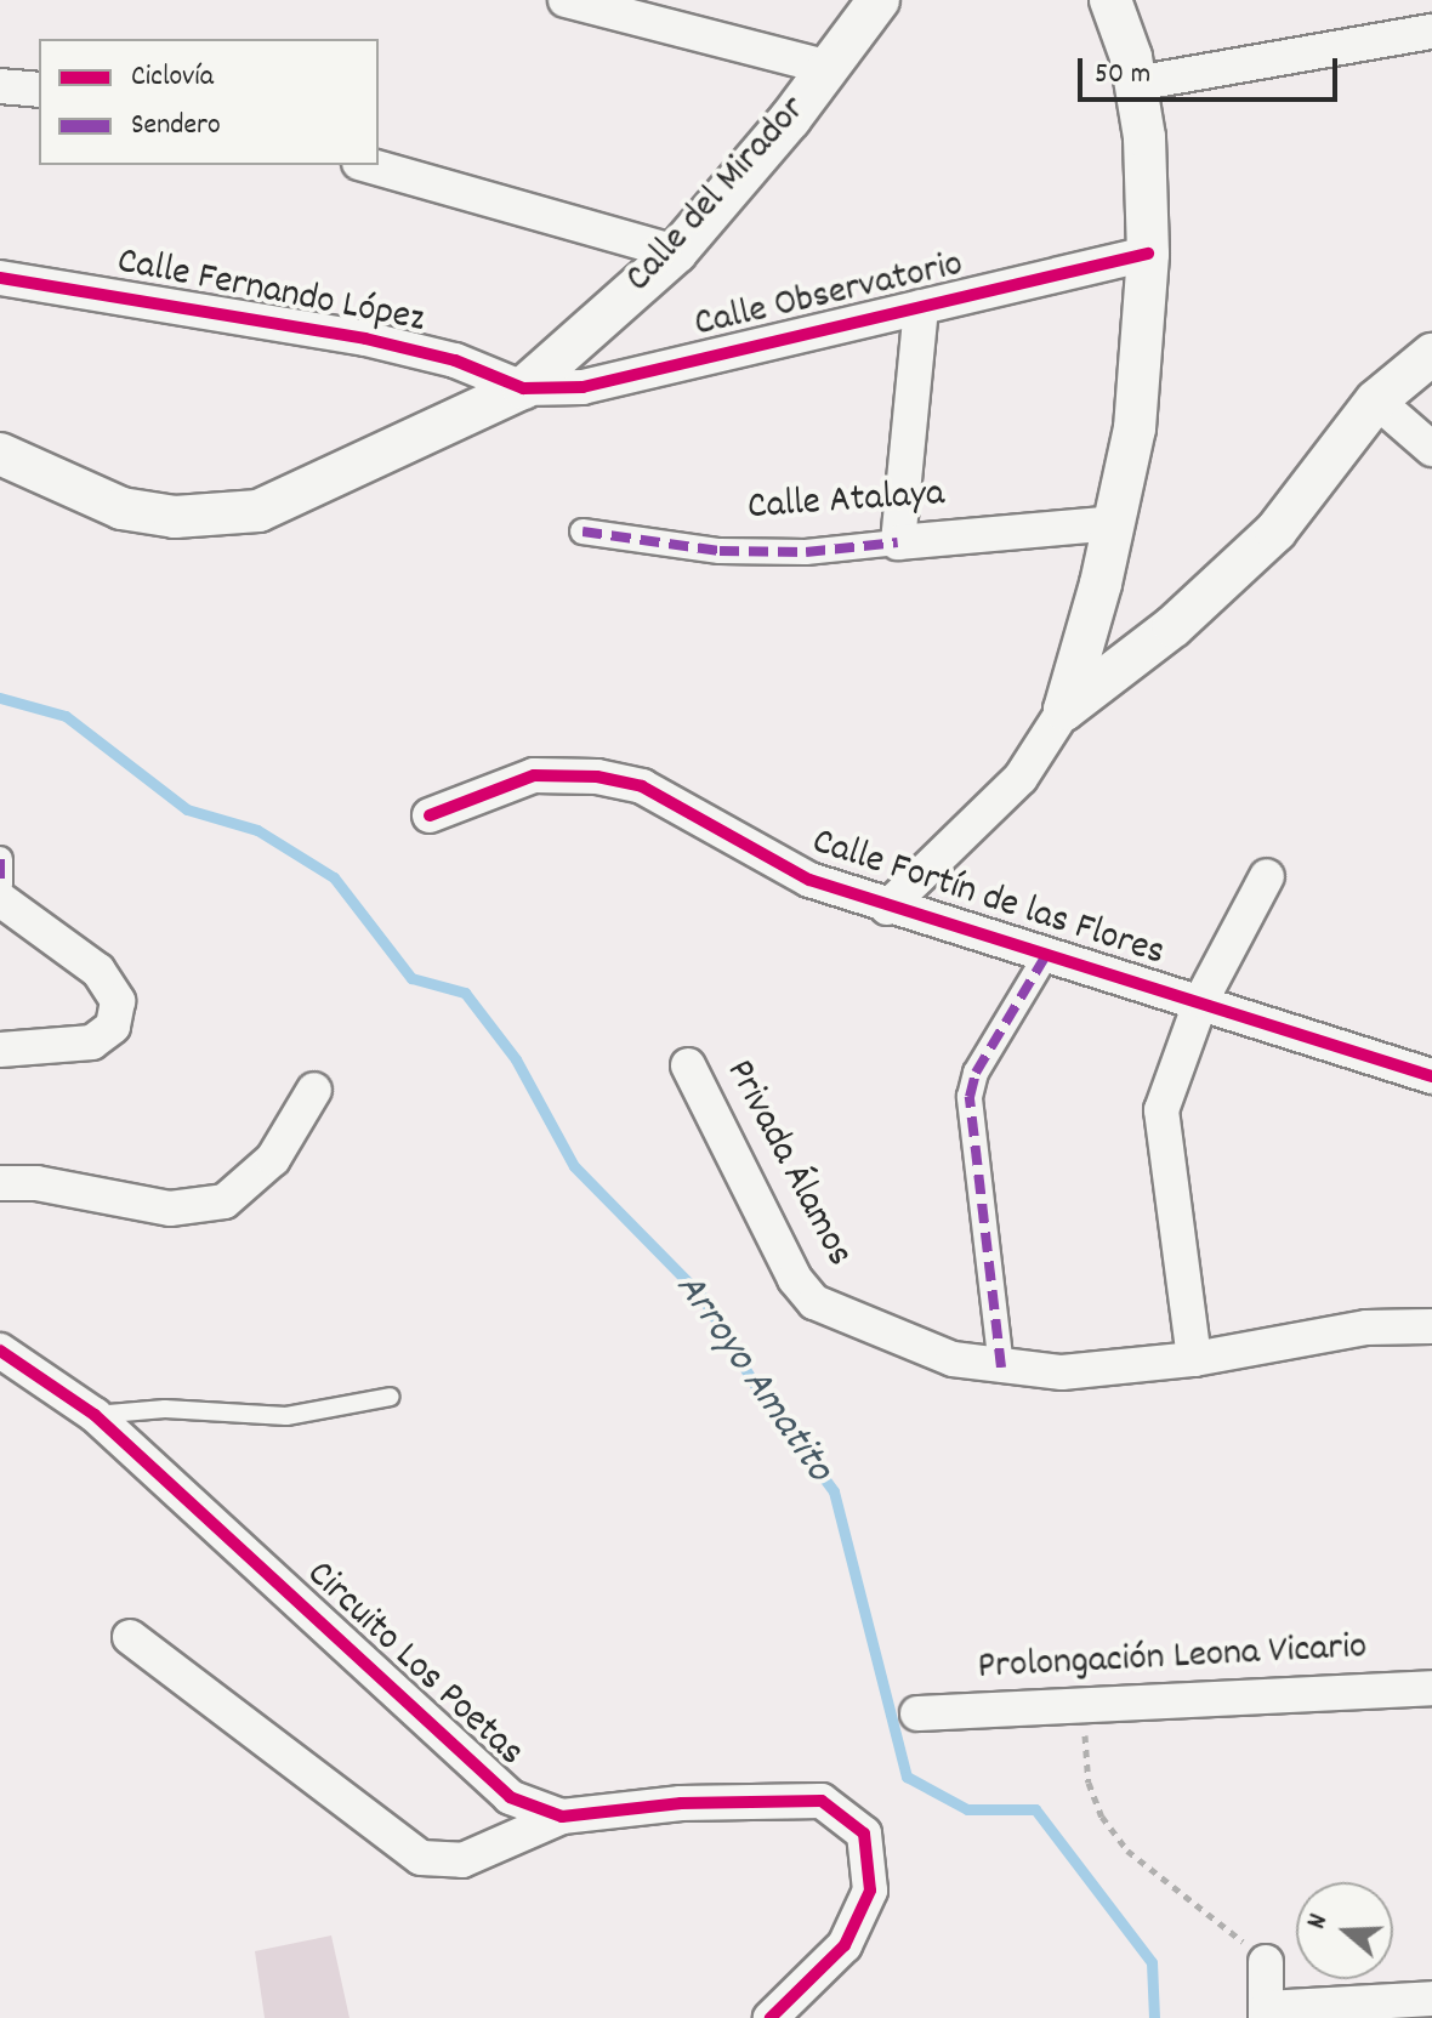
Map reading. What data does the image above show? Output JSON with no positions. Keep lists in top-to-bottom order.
{
  "streets": {
    "street": [
      "Calle del Mirador",
      "Calle Fernando López",
      "Calle Observatorio",
      "Calle Atalaya",
      "Calle Fortín de las Flores",
      "Privada Álamos",
      "Prolongación Leona Vicario",
      "Circuito Los Poetas"
    ]
  },
  "crossings": [
    ["Calle del Mirador", "Calle Fernando López"],
    ["Calle del Mirador", "Calle Observatorio"],
    ["Calle Fernando López", "Calle Observatorio"]
  ],
  "water": ["Arroyo Amatito"],
  "legend": ["Ciclovía", "Sendero"],
  "scale_bar": "50 m",
  "north": "left"
}
